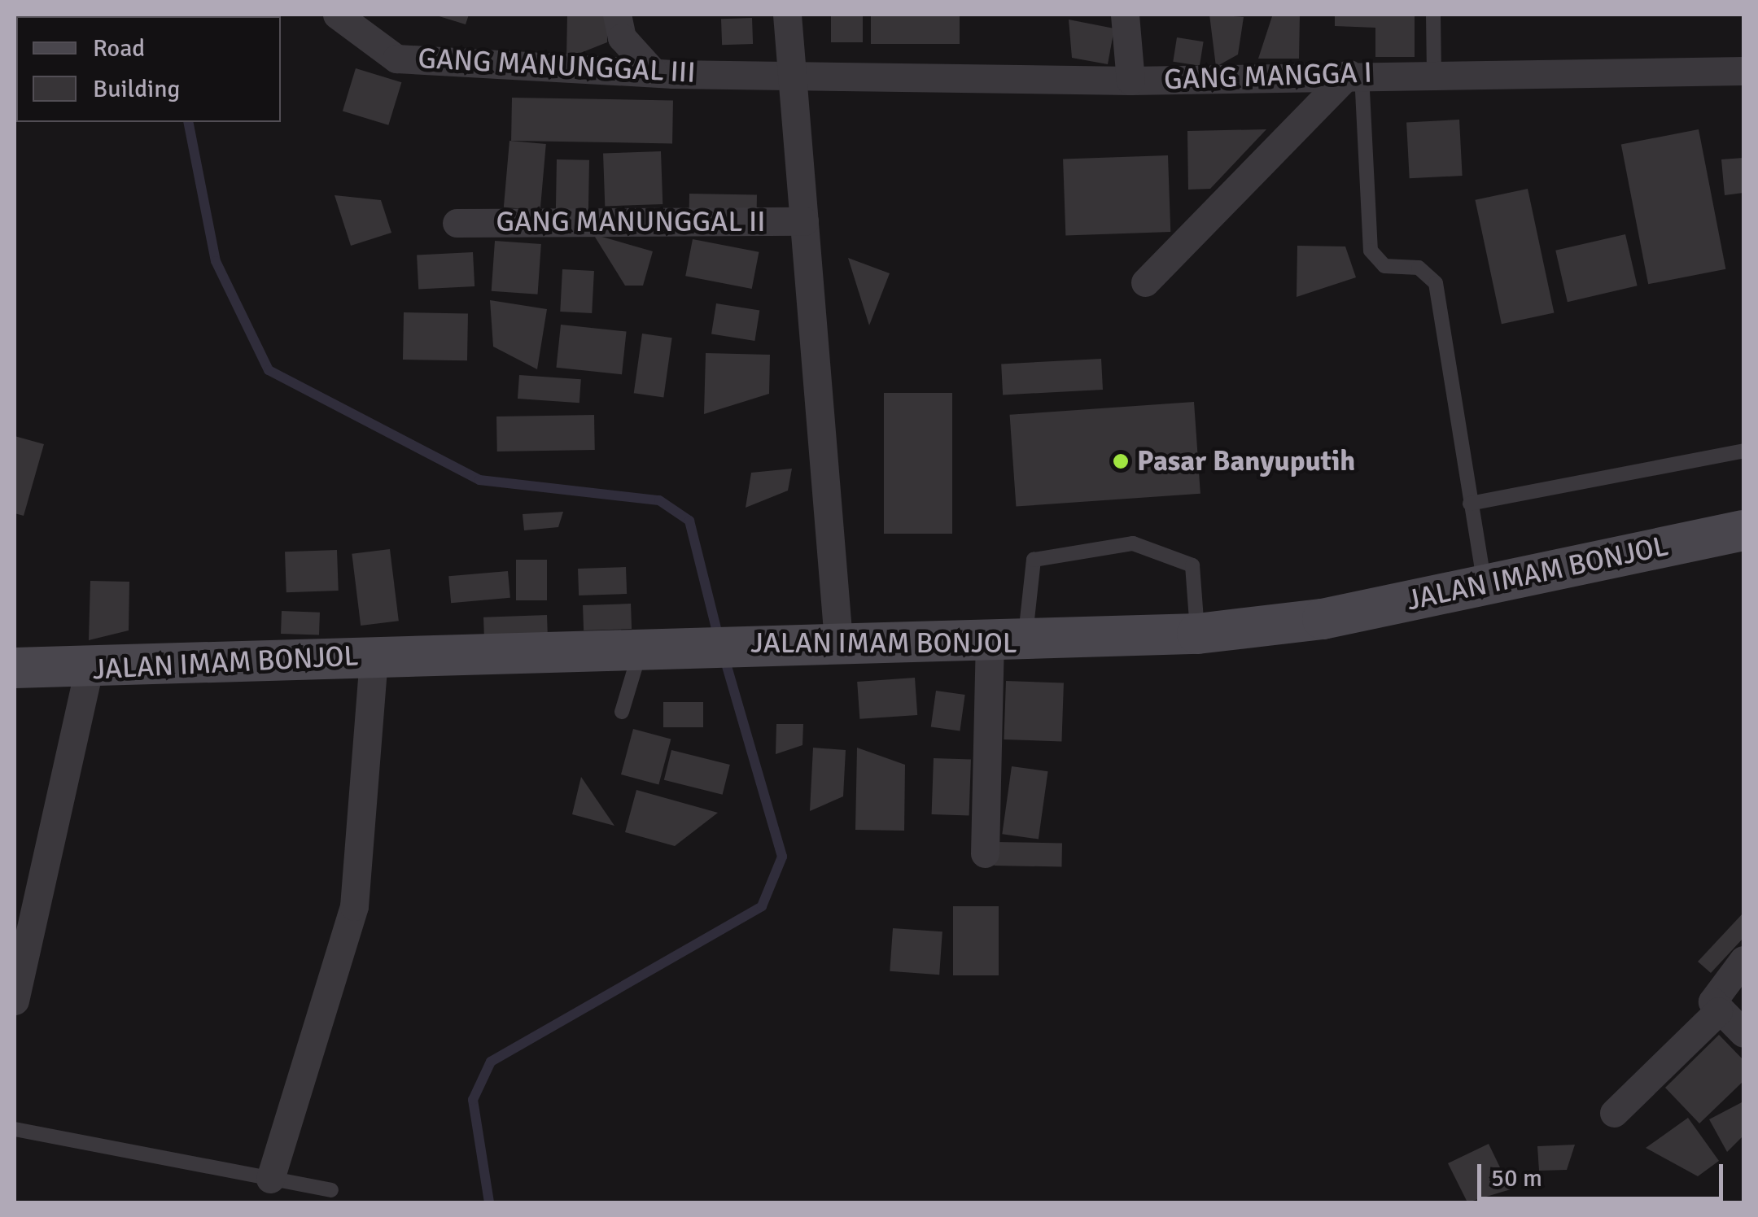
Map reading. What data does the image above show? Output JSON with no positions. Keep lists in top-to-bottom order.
{
  "streets": {
    "main road": ["JALAN IMAM BONJOL"],
    "street": ["GANG MANUNGGAL III", "GANG MANGGA I", "GANG MANUNGGAL II"]
  },
  "crossings": [
    ["GANG MANUNGGAL III", "GANG MANGGA I"]
  ],
  "places": ["Pasar Banyuputih"],
  "legend": ["Road", "Building"],
  "scale_bar": "50 m"
}
